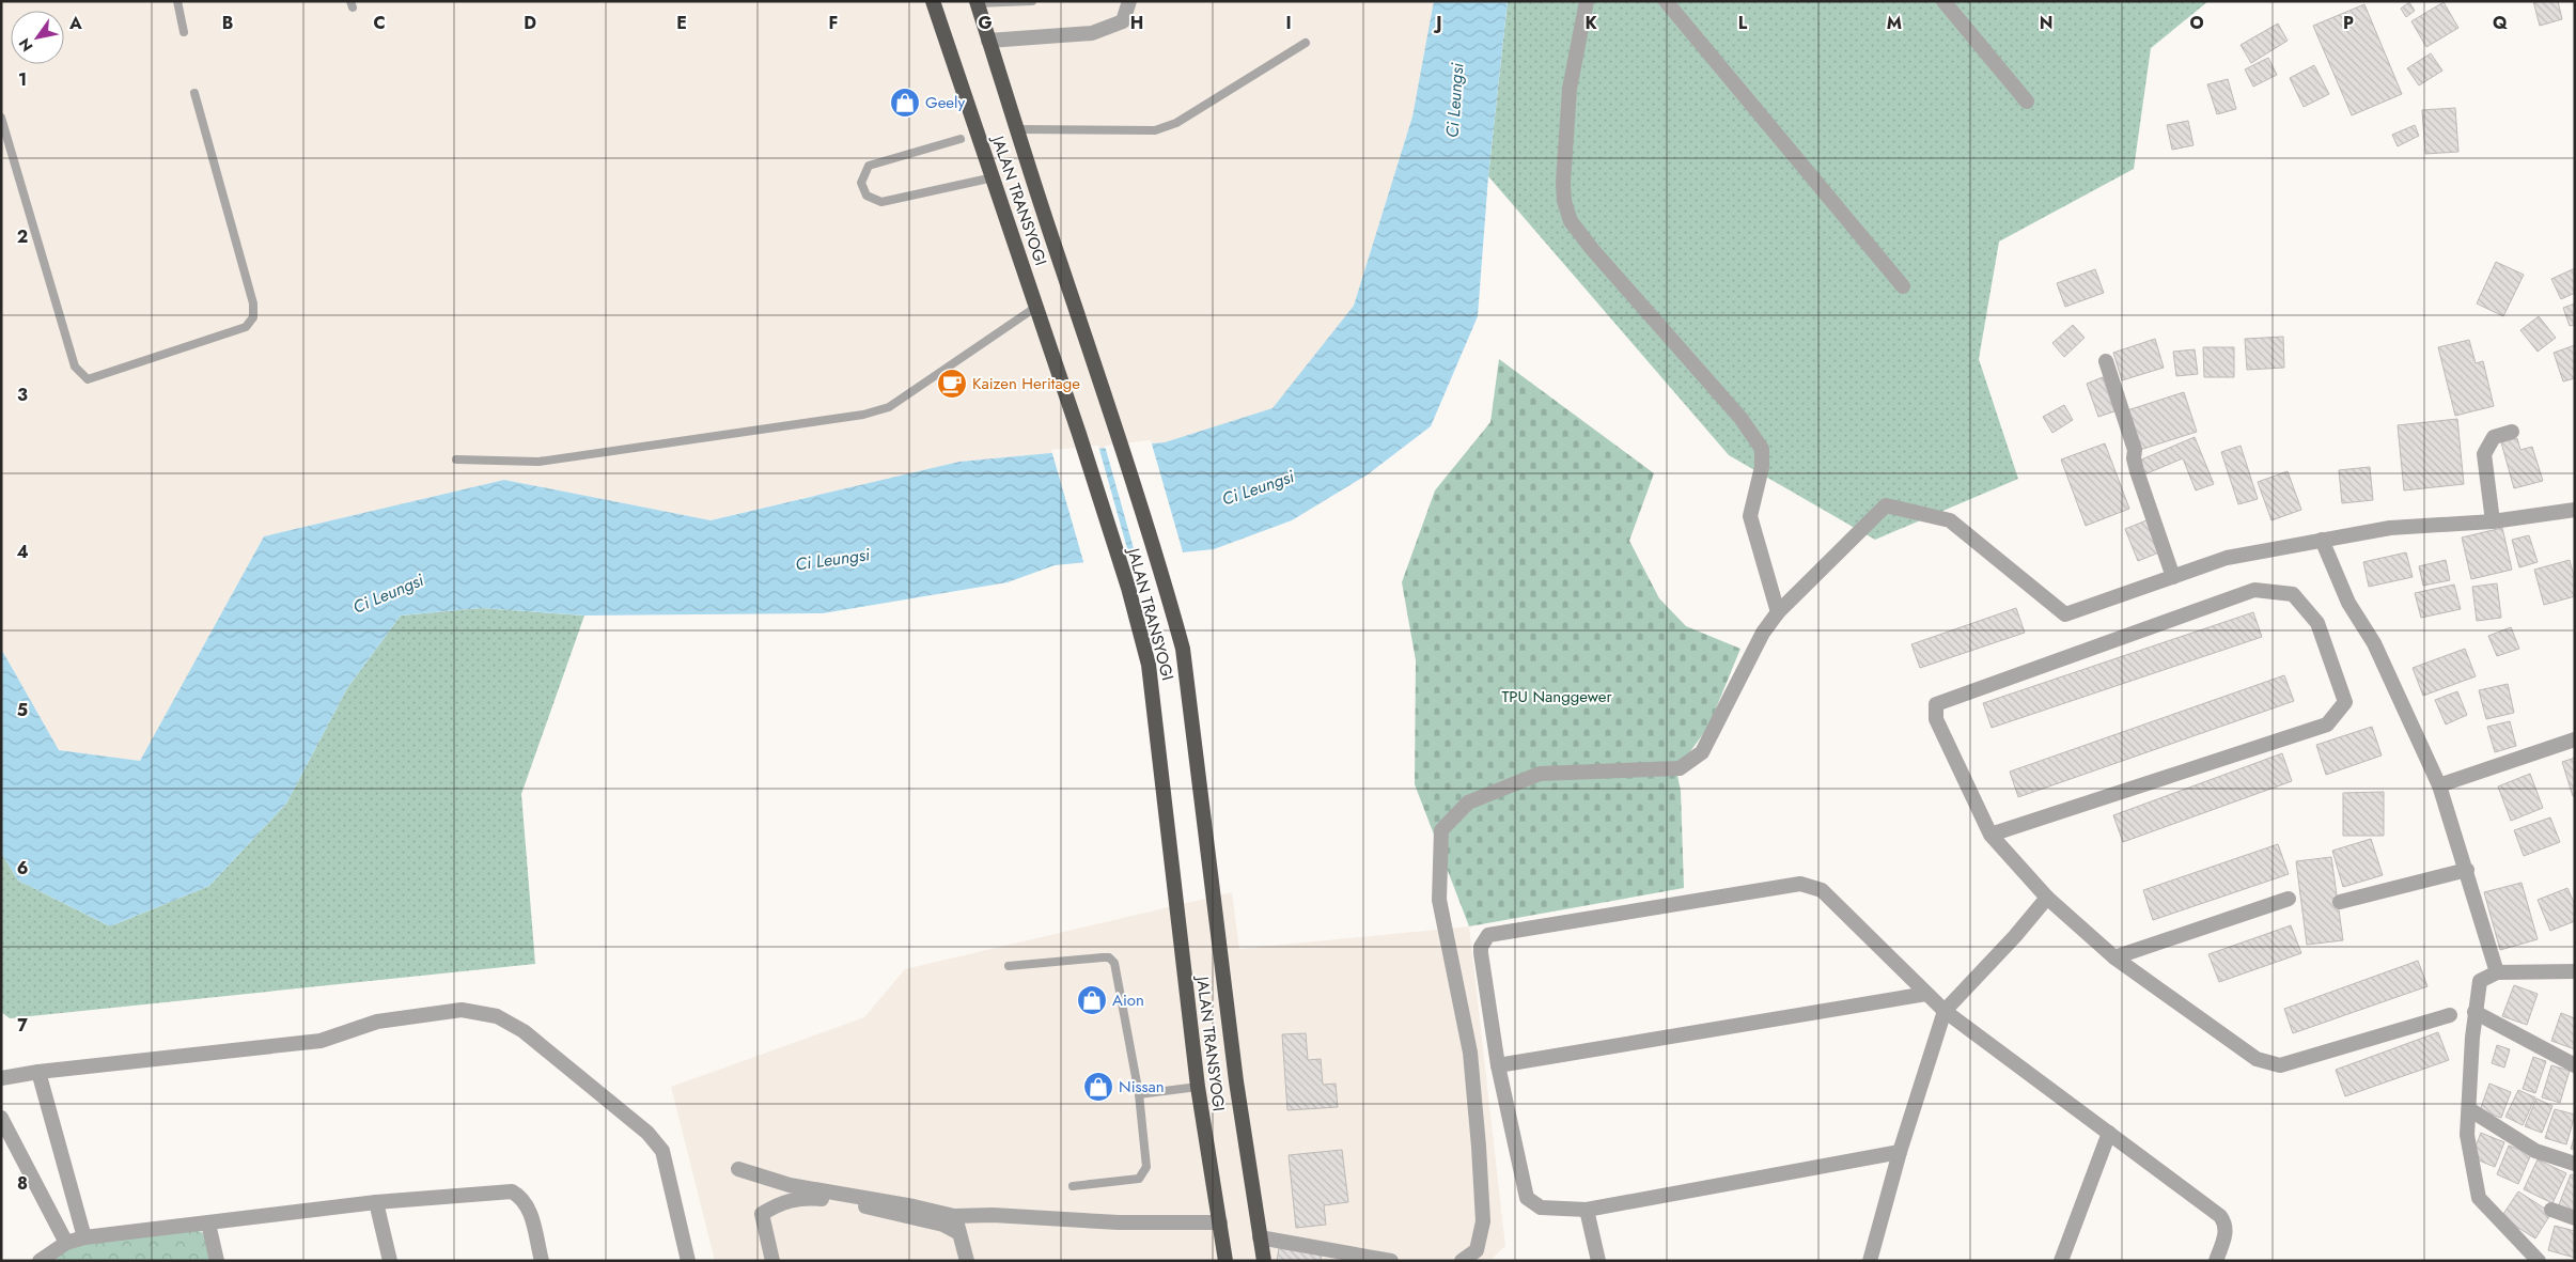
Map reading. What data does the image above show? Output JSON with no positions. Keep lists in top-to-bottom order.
{
  "streets": {
    "highway": ["JALAN TRANSYOGI"]
  },
  "water": ["Ci Leungsi"],
  "parks": ["TPU Nanggewer"],
  "places": {
    "shop": ["Geely", "Aion", "Nissan"],
    "cafe": ["Kaizen Heritage"]
  },
  "north": "bottom left",
  "grid": {
    "columns": [
      "A",
      "B",
      "C",
      "D",
      "E",
      "F",
      "G",
      "H",
      "I",
      "J",
      "K",
      "L",
      "M",
      "N",
      "O",
      "P",
      "Q"
    ],
    "rows": [
      "1",
      "2",
      "3",
      "4",
      "5",
      "6",
      "7",
      "8"
    ]
  }
}
